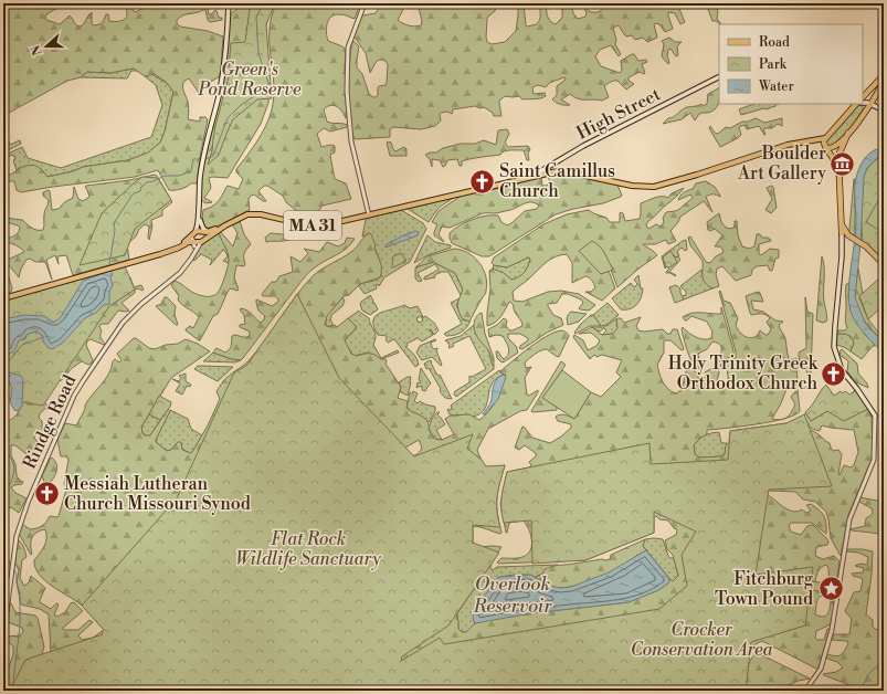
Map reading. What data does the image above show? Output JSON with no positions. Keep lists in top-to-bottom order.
{
  "streets": {
    "main road": ["High Street", "MA 31"],
    "street": ["Rindge Road"]
  },
  "crossings": [
    ["High Street", "MA 31"],
    ["MA 31", "Rindge Road"]
  ],
  "water": ["Overlook Reservoir"],
  "parks": ["Green's Pond Reserve", "Flat Rock Wildlife Sanctuary", "Crocker Conservation Area"],
  "places": {
    "museum": ["Boulder Art Gallery"],
    "church": ["Saint Camillus Church", "Holy Trinity Greek Orthodox Church", "Messiah Lutheran Church Missouri Synod"],
    "place": ["Fitchburg Town Pound"]
  },
  "legend": ["Road", "Park", "Water"],
  "north": "left"
}
